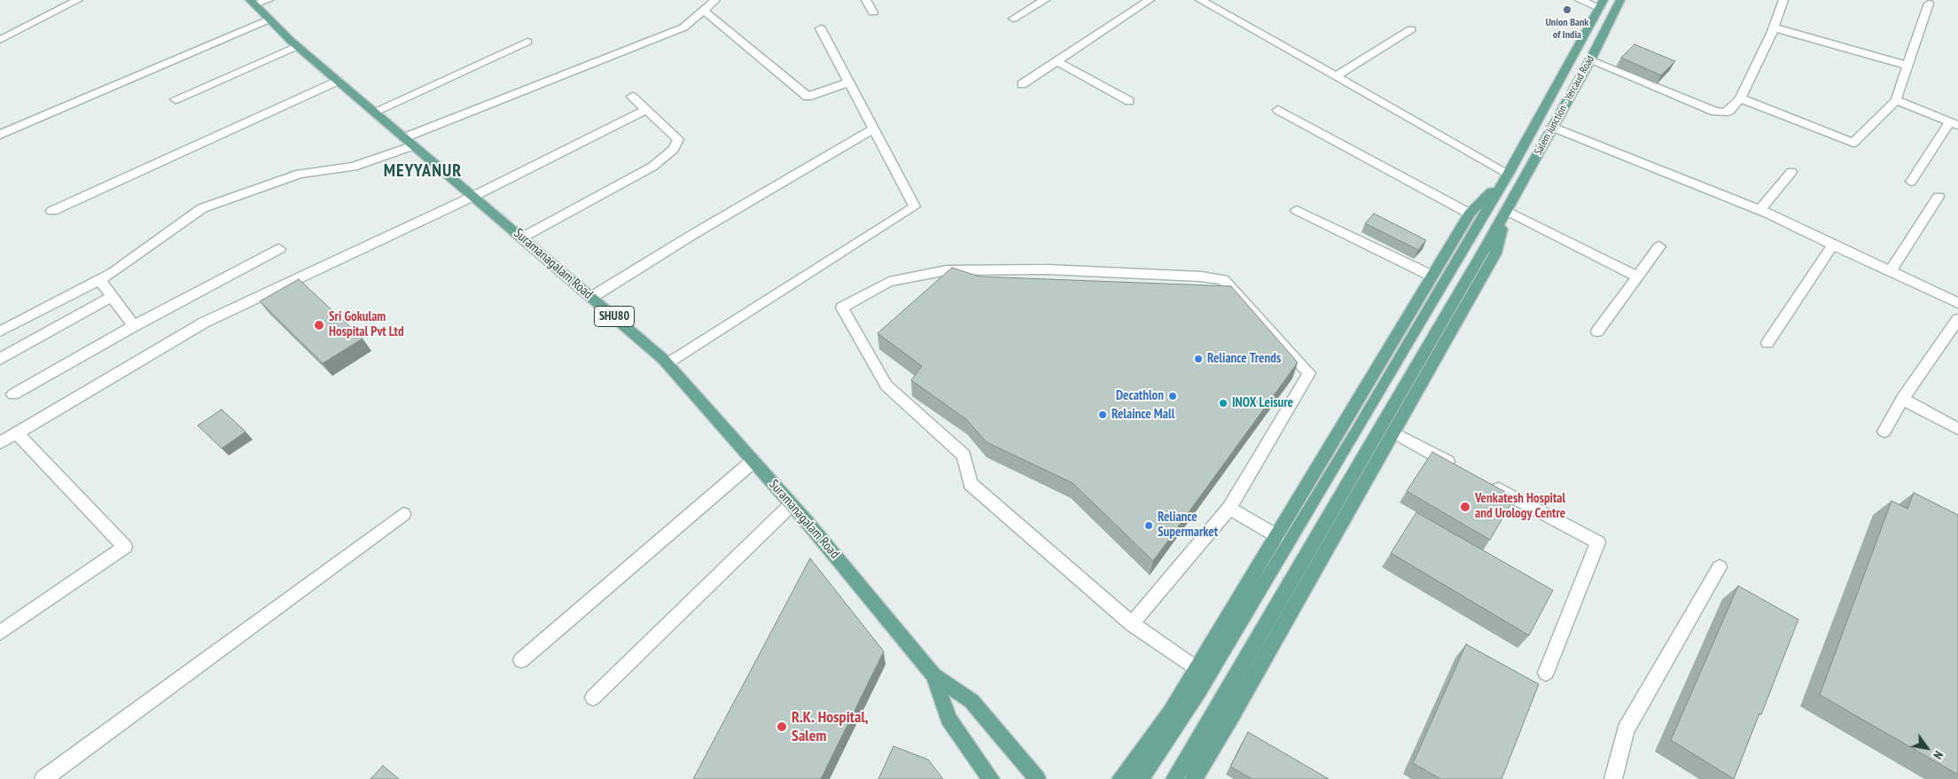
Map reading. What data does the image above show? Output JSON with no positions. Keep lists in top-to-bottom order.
{
  "streets": {
    "main road": ["Salem Junction - Yercaud Road", "Suramanagalam Road", "SHU80"]
  },
  "districts": ["MEYYANUR"],
  "places": [
    "Union Bank of India",
    "Sri Gokulam Hospital Pvt Ltd",
    "Reliance Trends",
    "Decathlon",
    "INOX Leisure",
    "Relaince Mall",
    "Venkatesh Hospital and Urology Centre",
    "Reliance Supermarket",
    "R.K. Hospital, Salem"
  ],
  "north": "bottom right"
}
